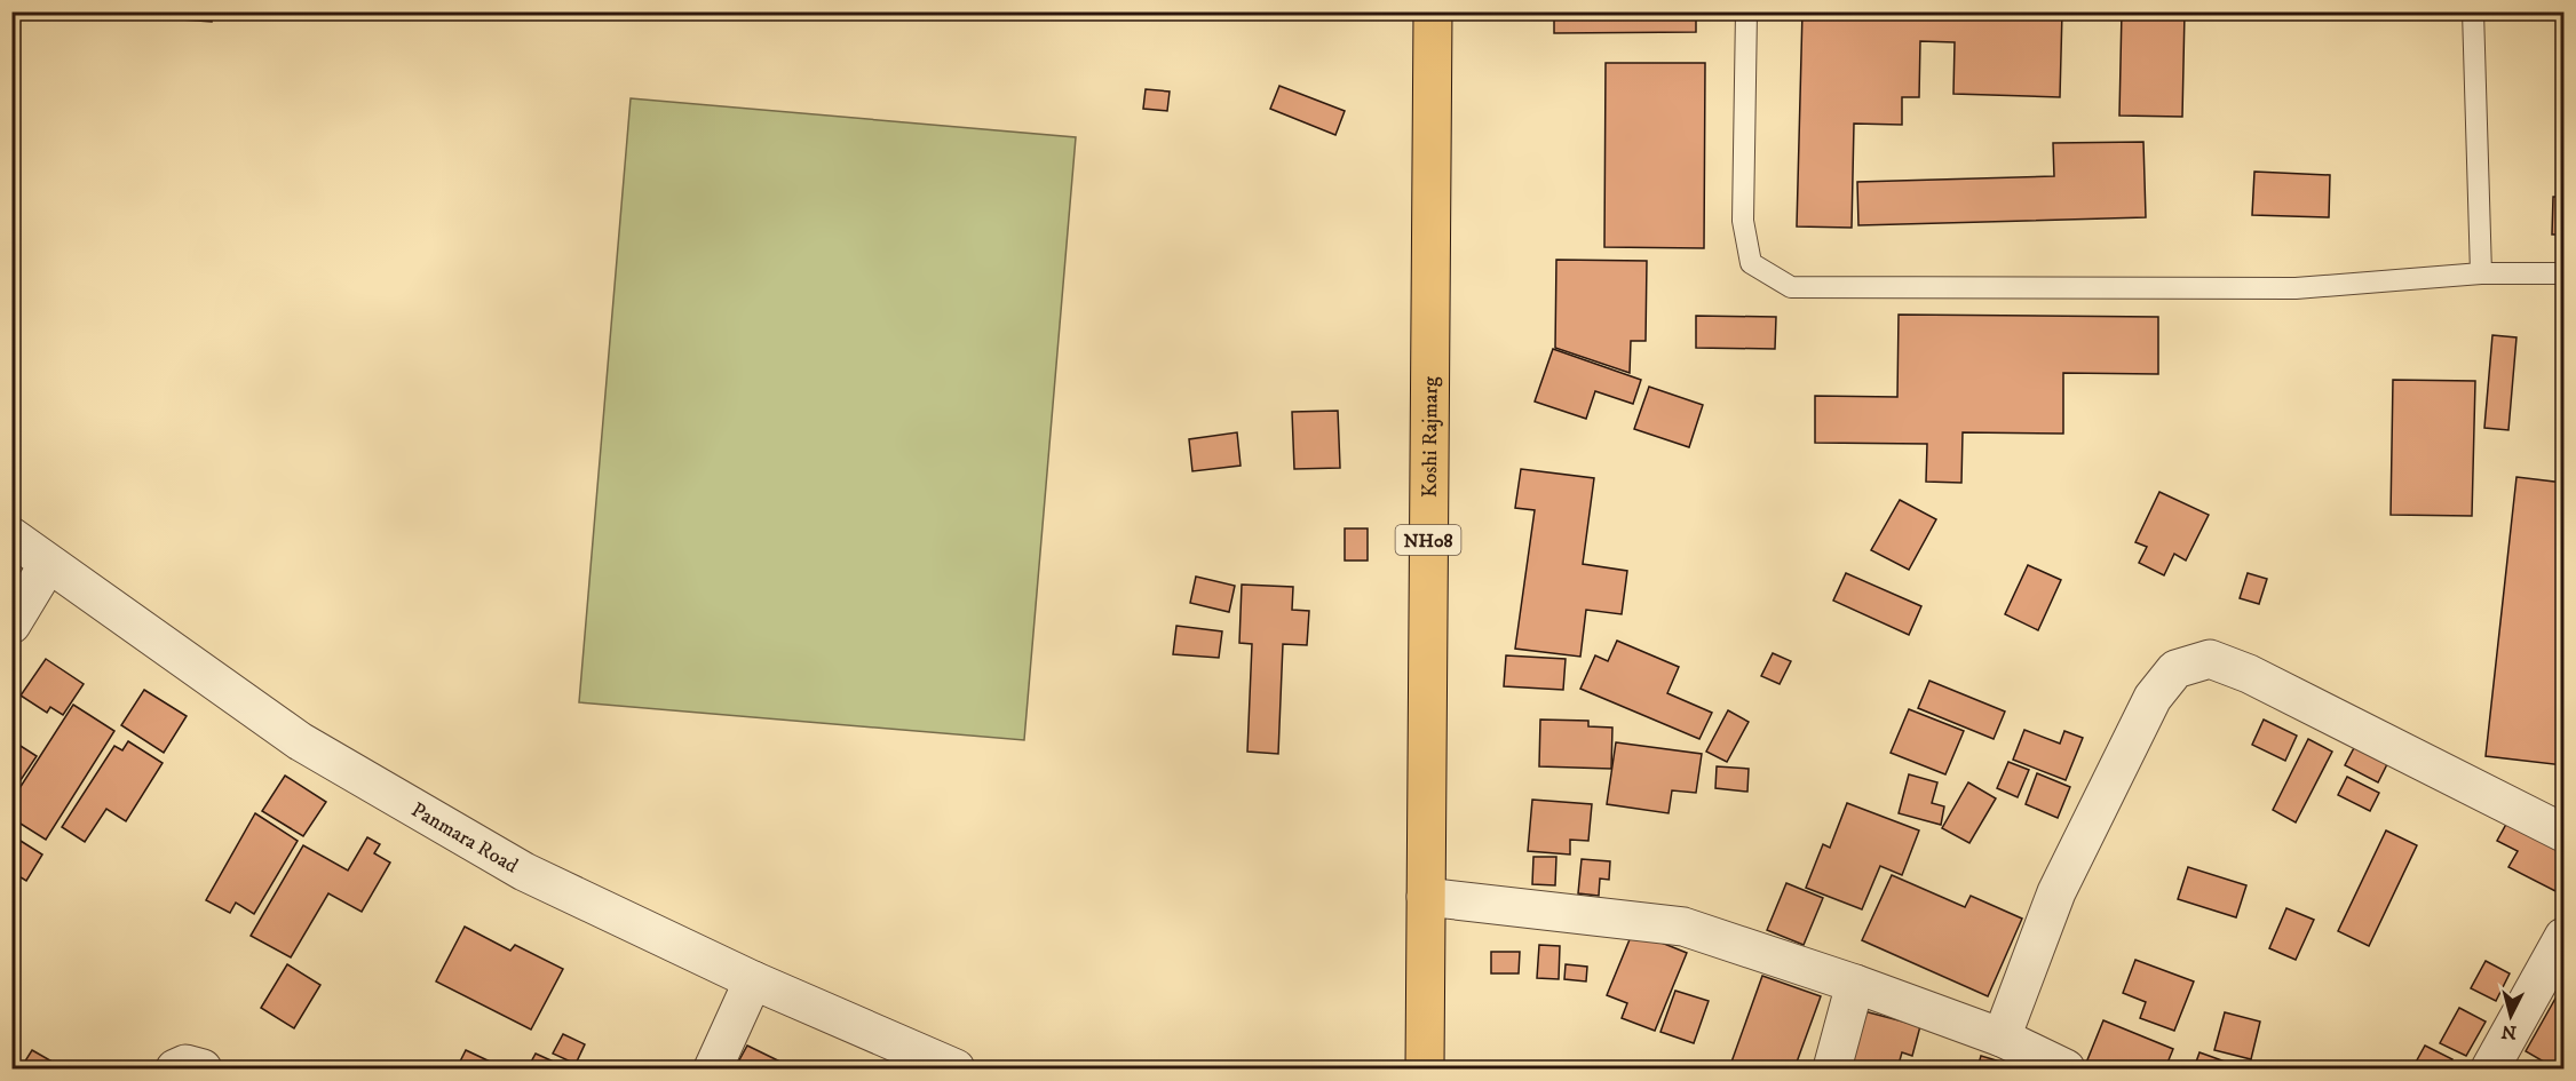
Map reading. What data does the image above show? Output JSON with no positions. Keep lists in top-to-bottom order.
{
  "streets": {
    "main road": ["Koshi Rajmarg", "NH08"],
    "street": ["Panmara Road"]
  },
  "north": "bottom"
}
